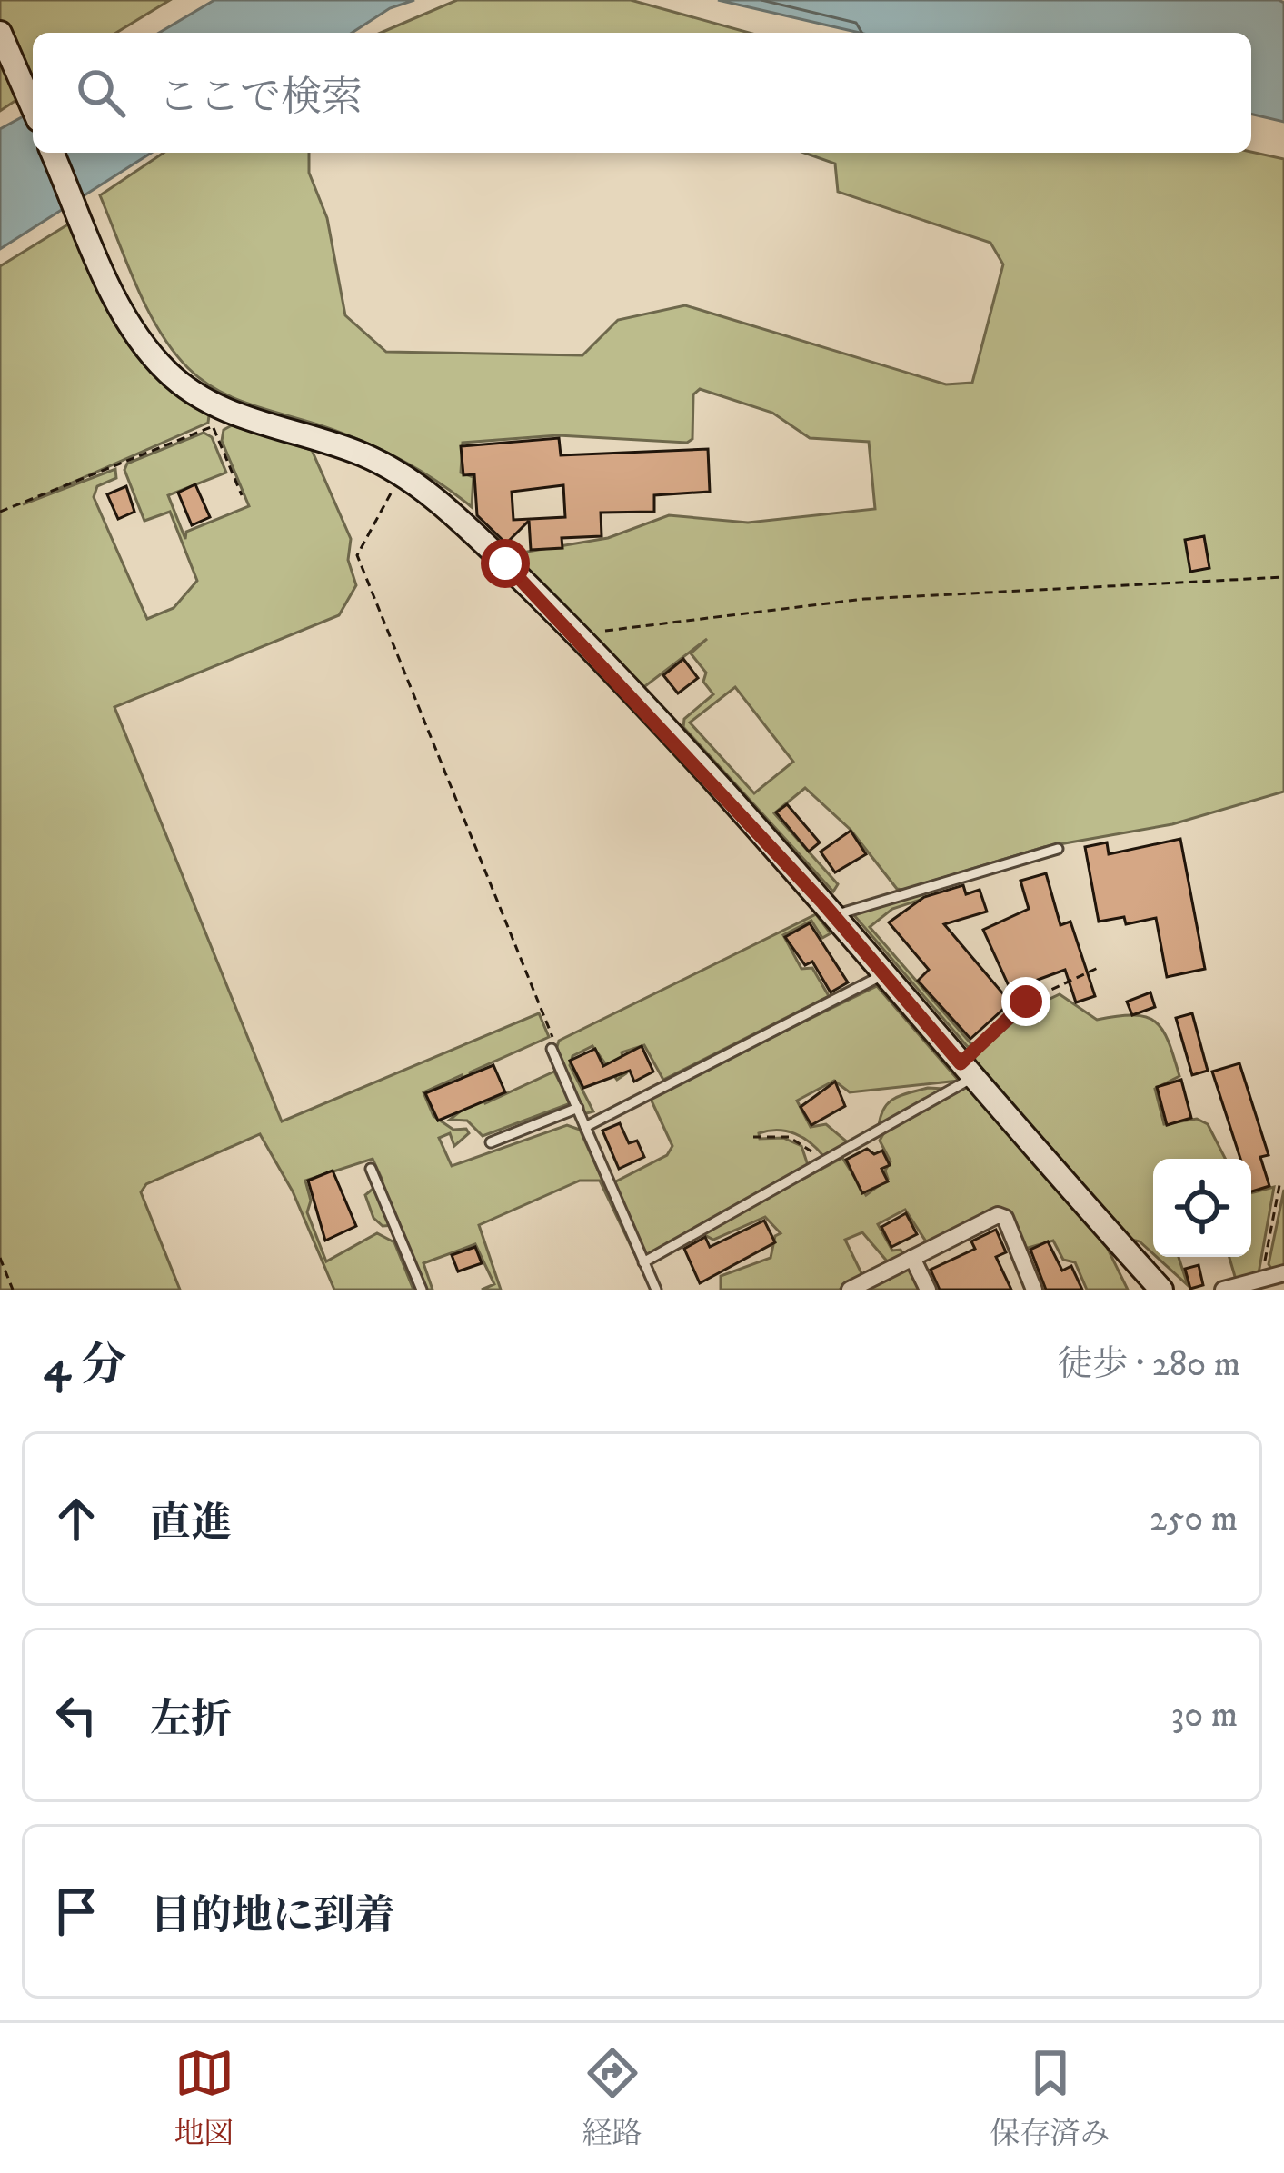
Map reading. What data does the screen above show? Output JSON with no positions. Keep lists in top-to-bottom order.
{
  "page": {
    "search": "ここで検索",
    "heading": ["4 分", "徒歩 · 280 m"],
    "list": [
      ["直進", "250 m"],
      ["左折", "30 m"],
      "目的地に到着"
    ],
    "nav": ["地図", "経路", "保存済み"]
  }
}
